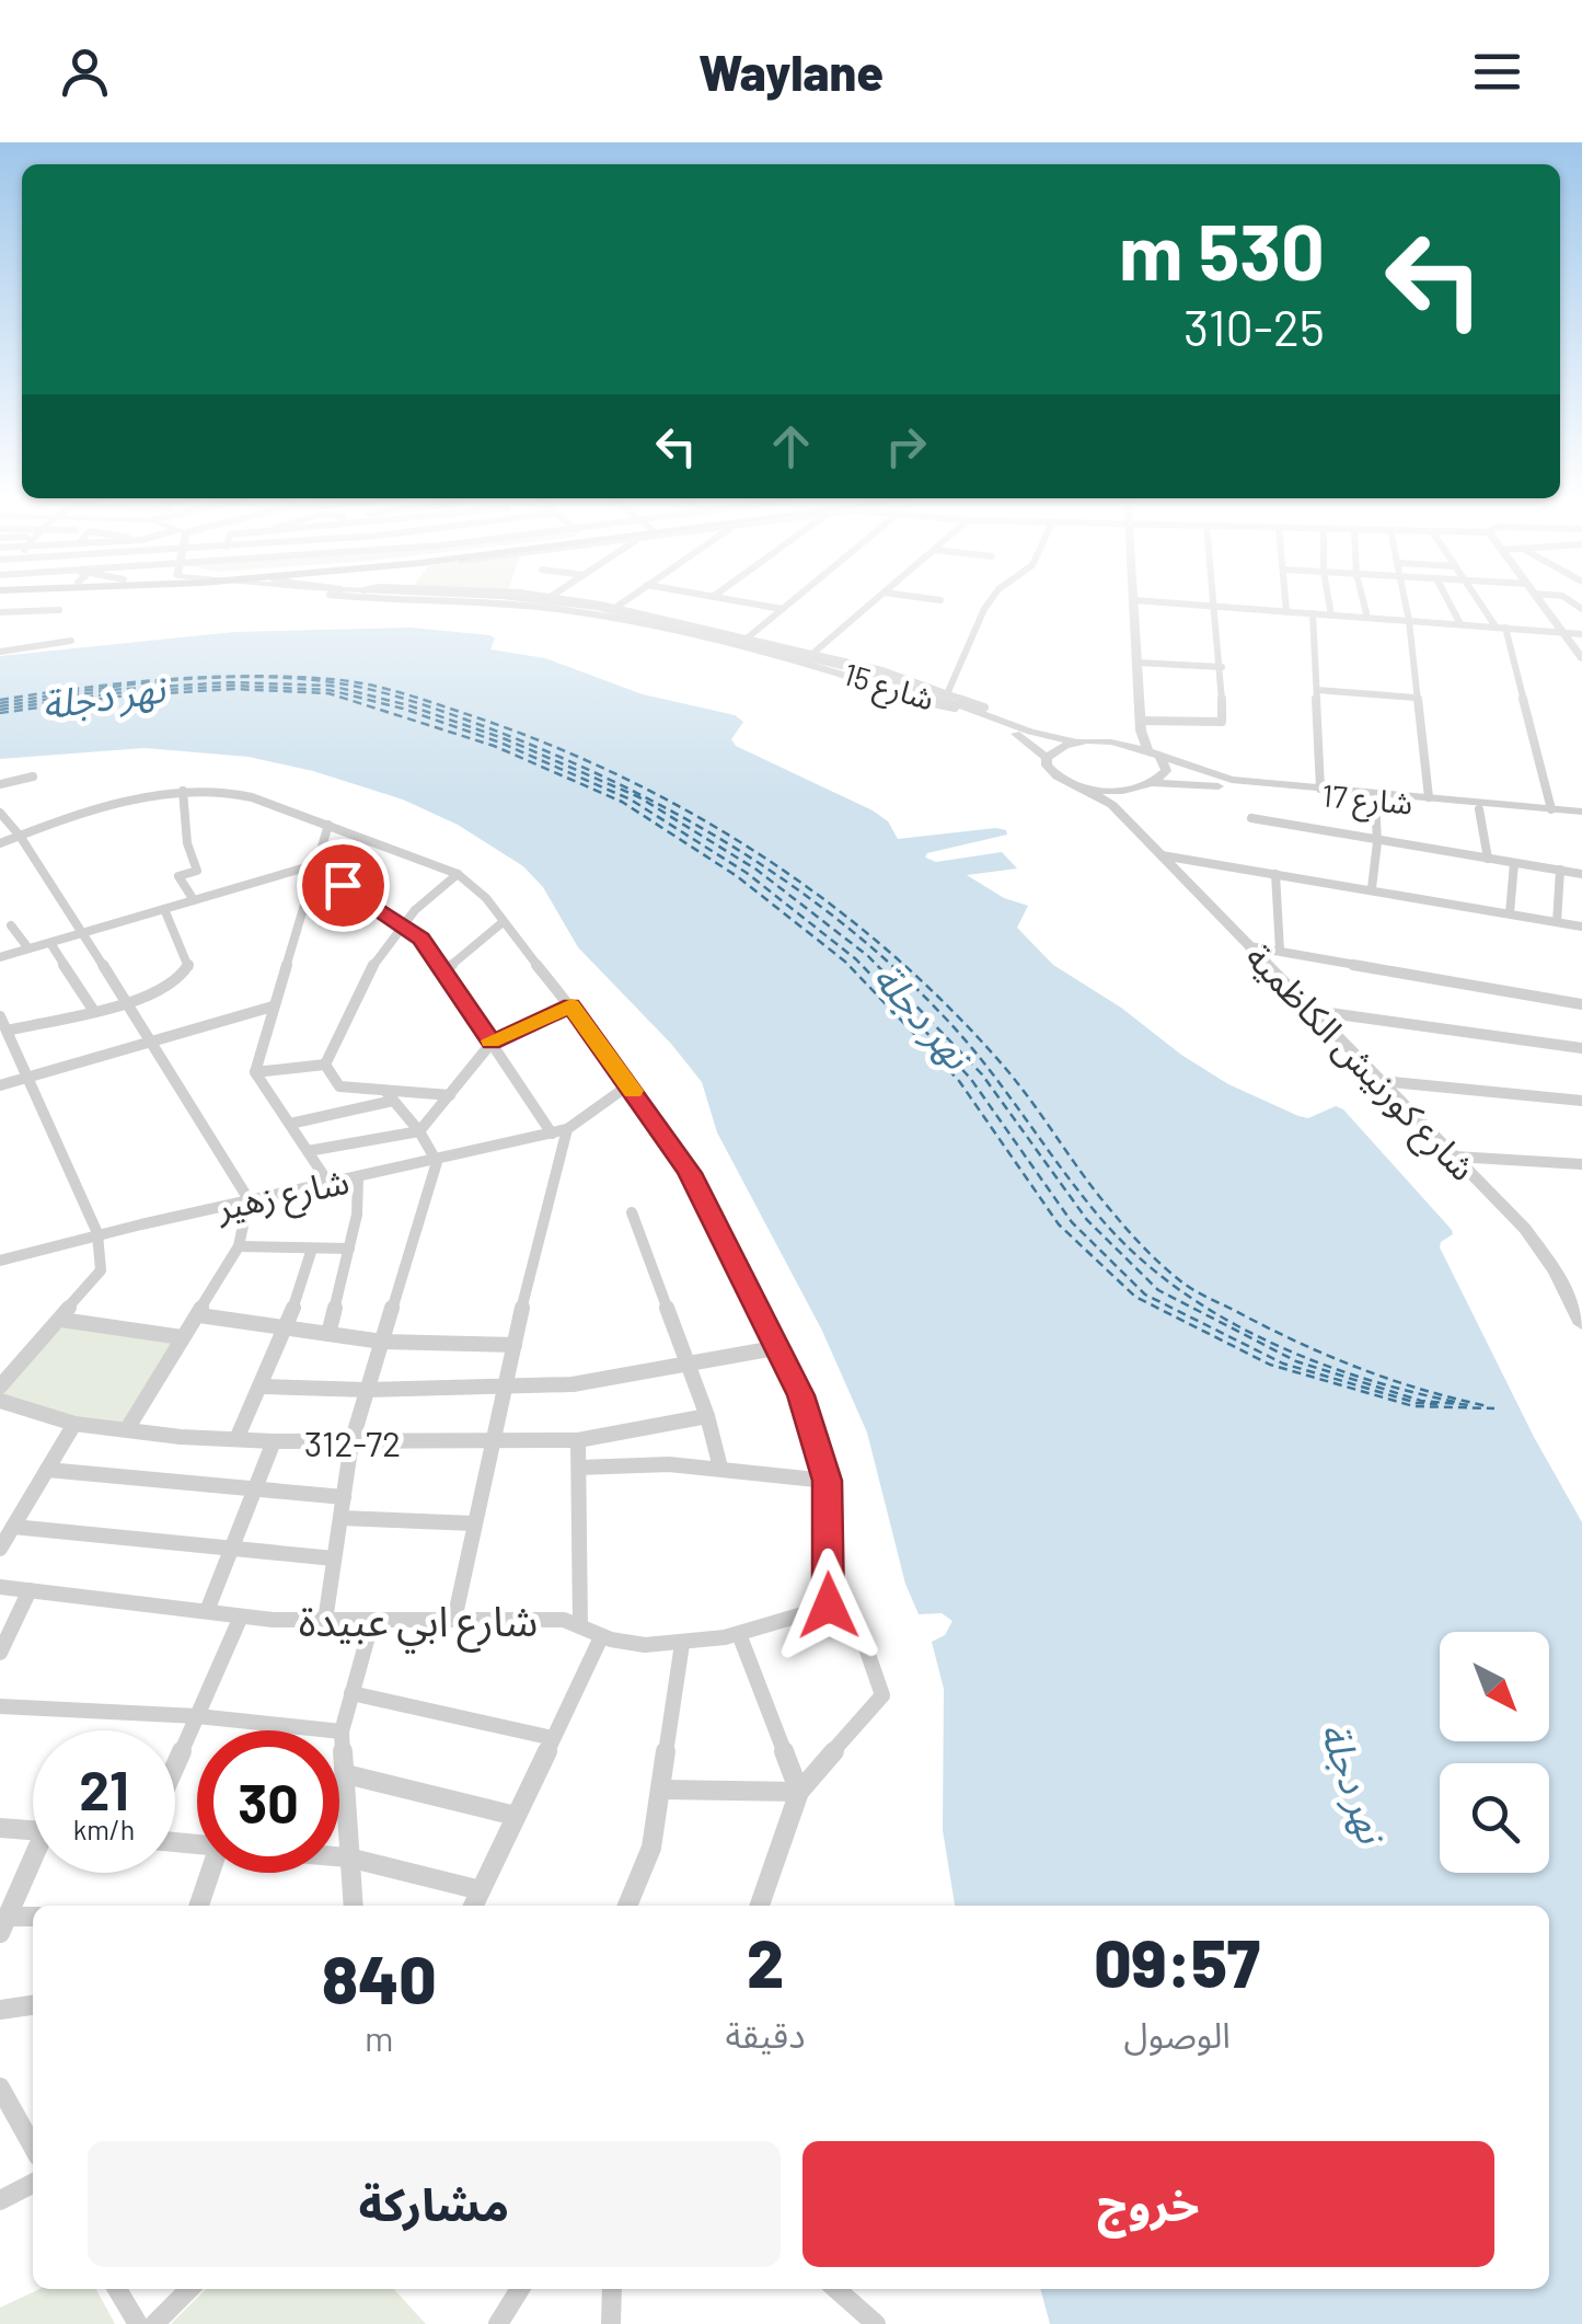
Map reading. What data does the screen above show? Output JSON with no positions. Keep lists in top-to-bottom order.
{
  "streets": {
    "street": [
      "شارع 15",
      "شارع 17",
      "شارع كورنيش الكاظمية",
      "شارع زهير",
      "312-72",
      "شارع ابي عبيدة"
    ]
  },
  "crossings": [
    ["شارع 15", "شارع 17"],
    ["شارع 15", "شارع كورنيش الكاظمية"],
    ["شارع 17", "شارع كورنيش الكاظمية"]
  ],
  "water": ["نهر دجلة"],
  "north": "bottom right",
  "page": {
    "header": "Waylane",
    "turn": ["530 m", "310-25"],
    "speed": "21 km/h",
    "limit": "30",
    "eta": [
      "09:57",
      "الوصول",
      "2",
      "دقيقة",
      "840",
      "m"
    ],
    "buttons": ["خروج", "مشاركة"]
  }
}
